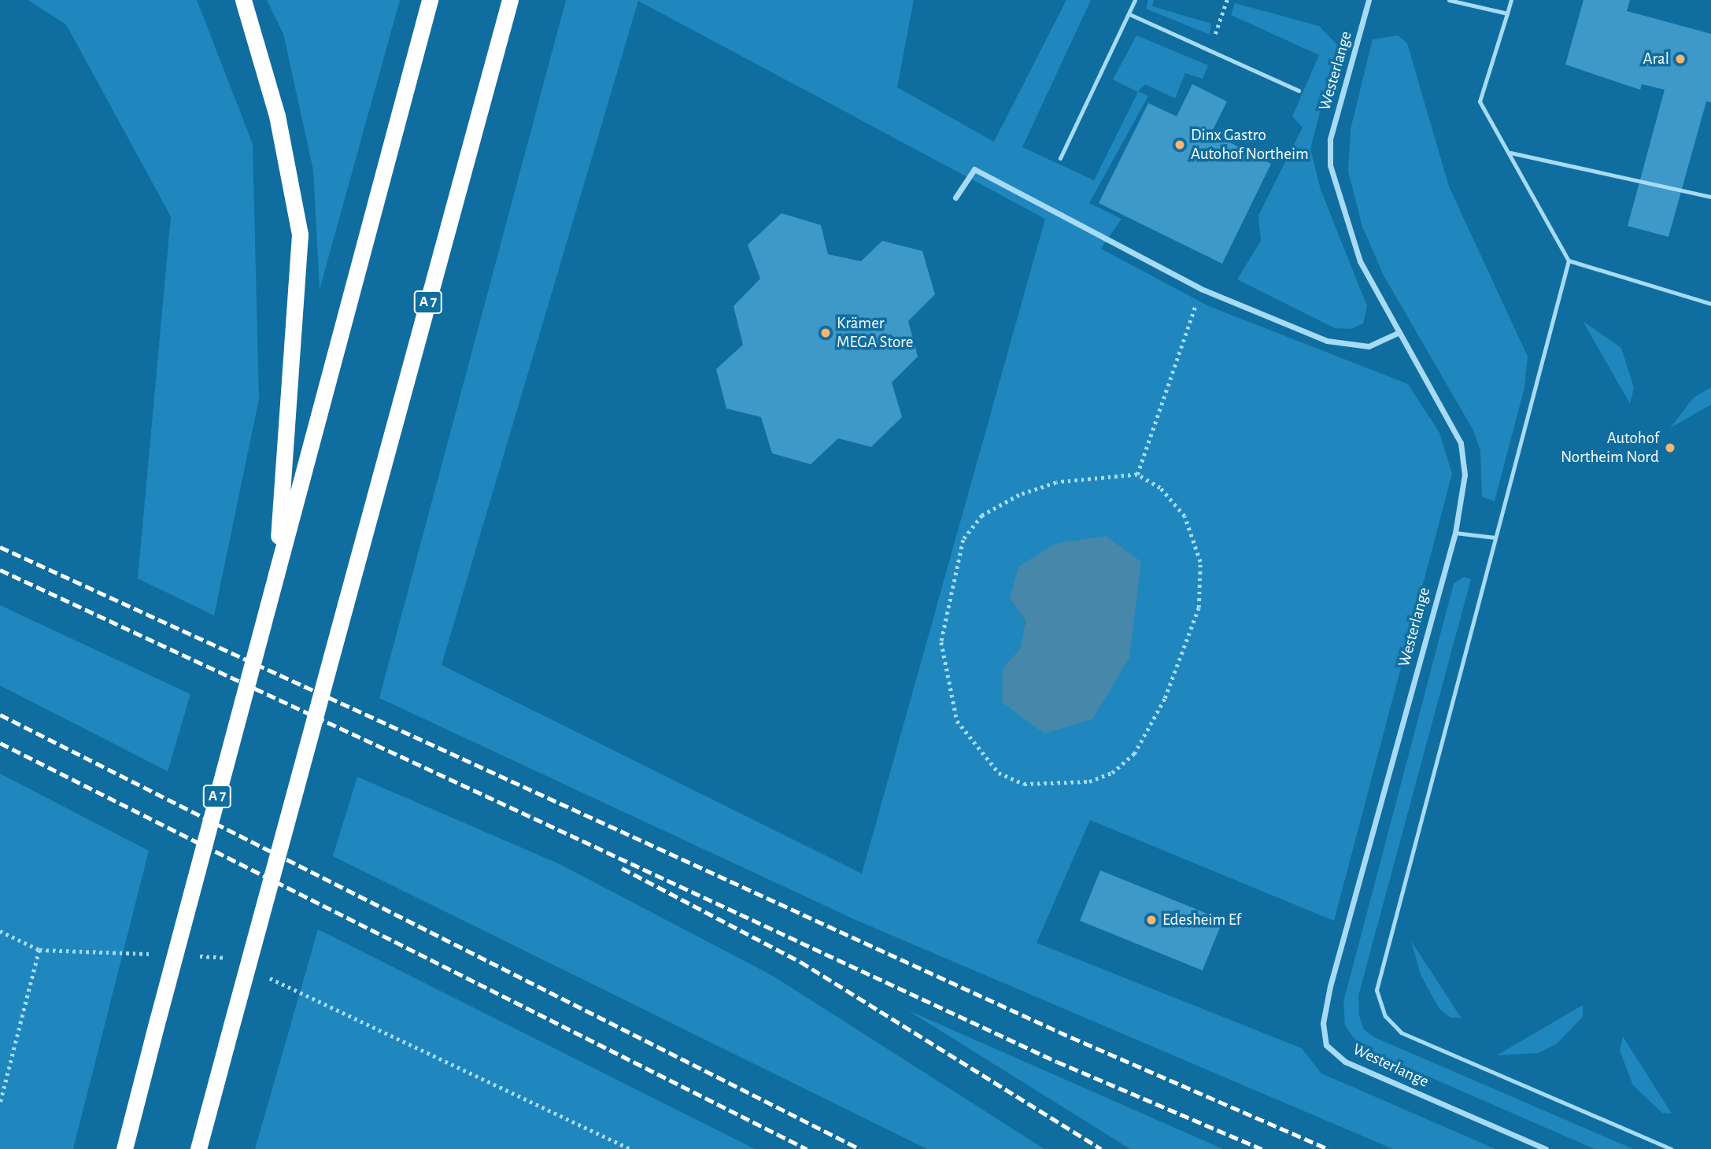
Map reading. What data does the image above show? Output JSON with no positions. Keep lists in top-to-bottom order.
{
  "streets": {
    "highway": ["A 7"],
    "street": ["Westerlange"]
  },
  "places": [
    "Aral",
    "Dinx Gastro Autohof Northeim",
    "Krämer MEGA Store",
    "Autohof Northeim Nord",
    "Edesheim Ef"
  ]
}
